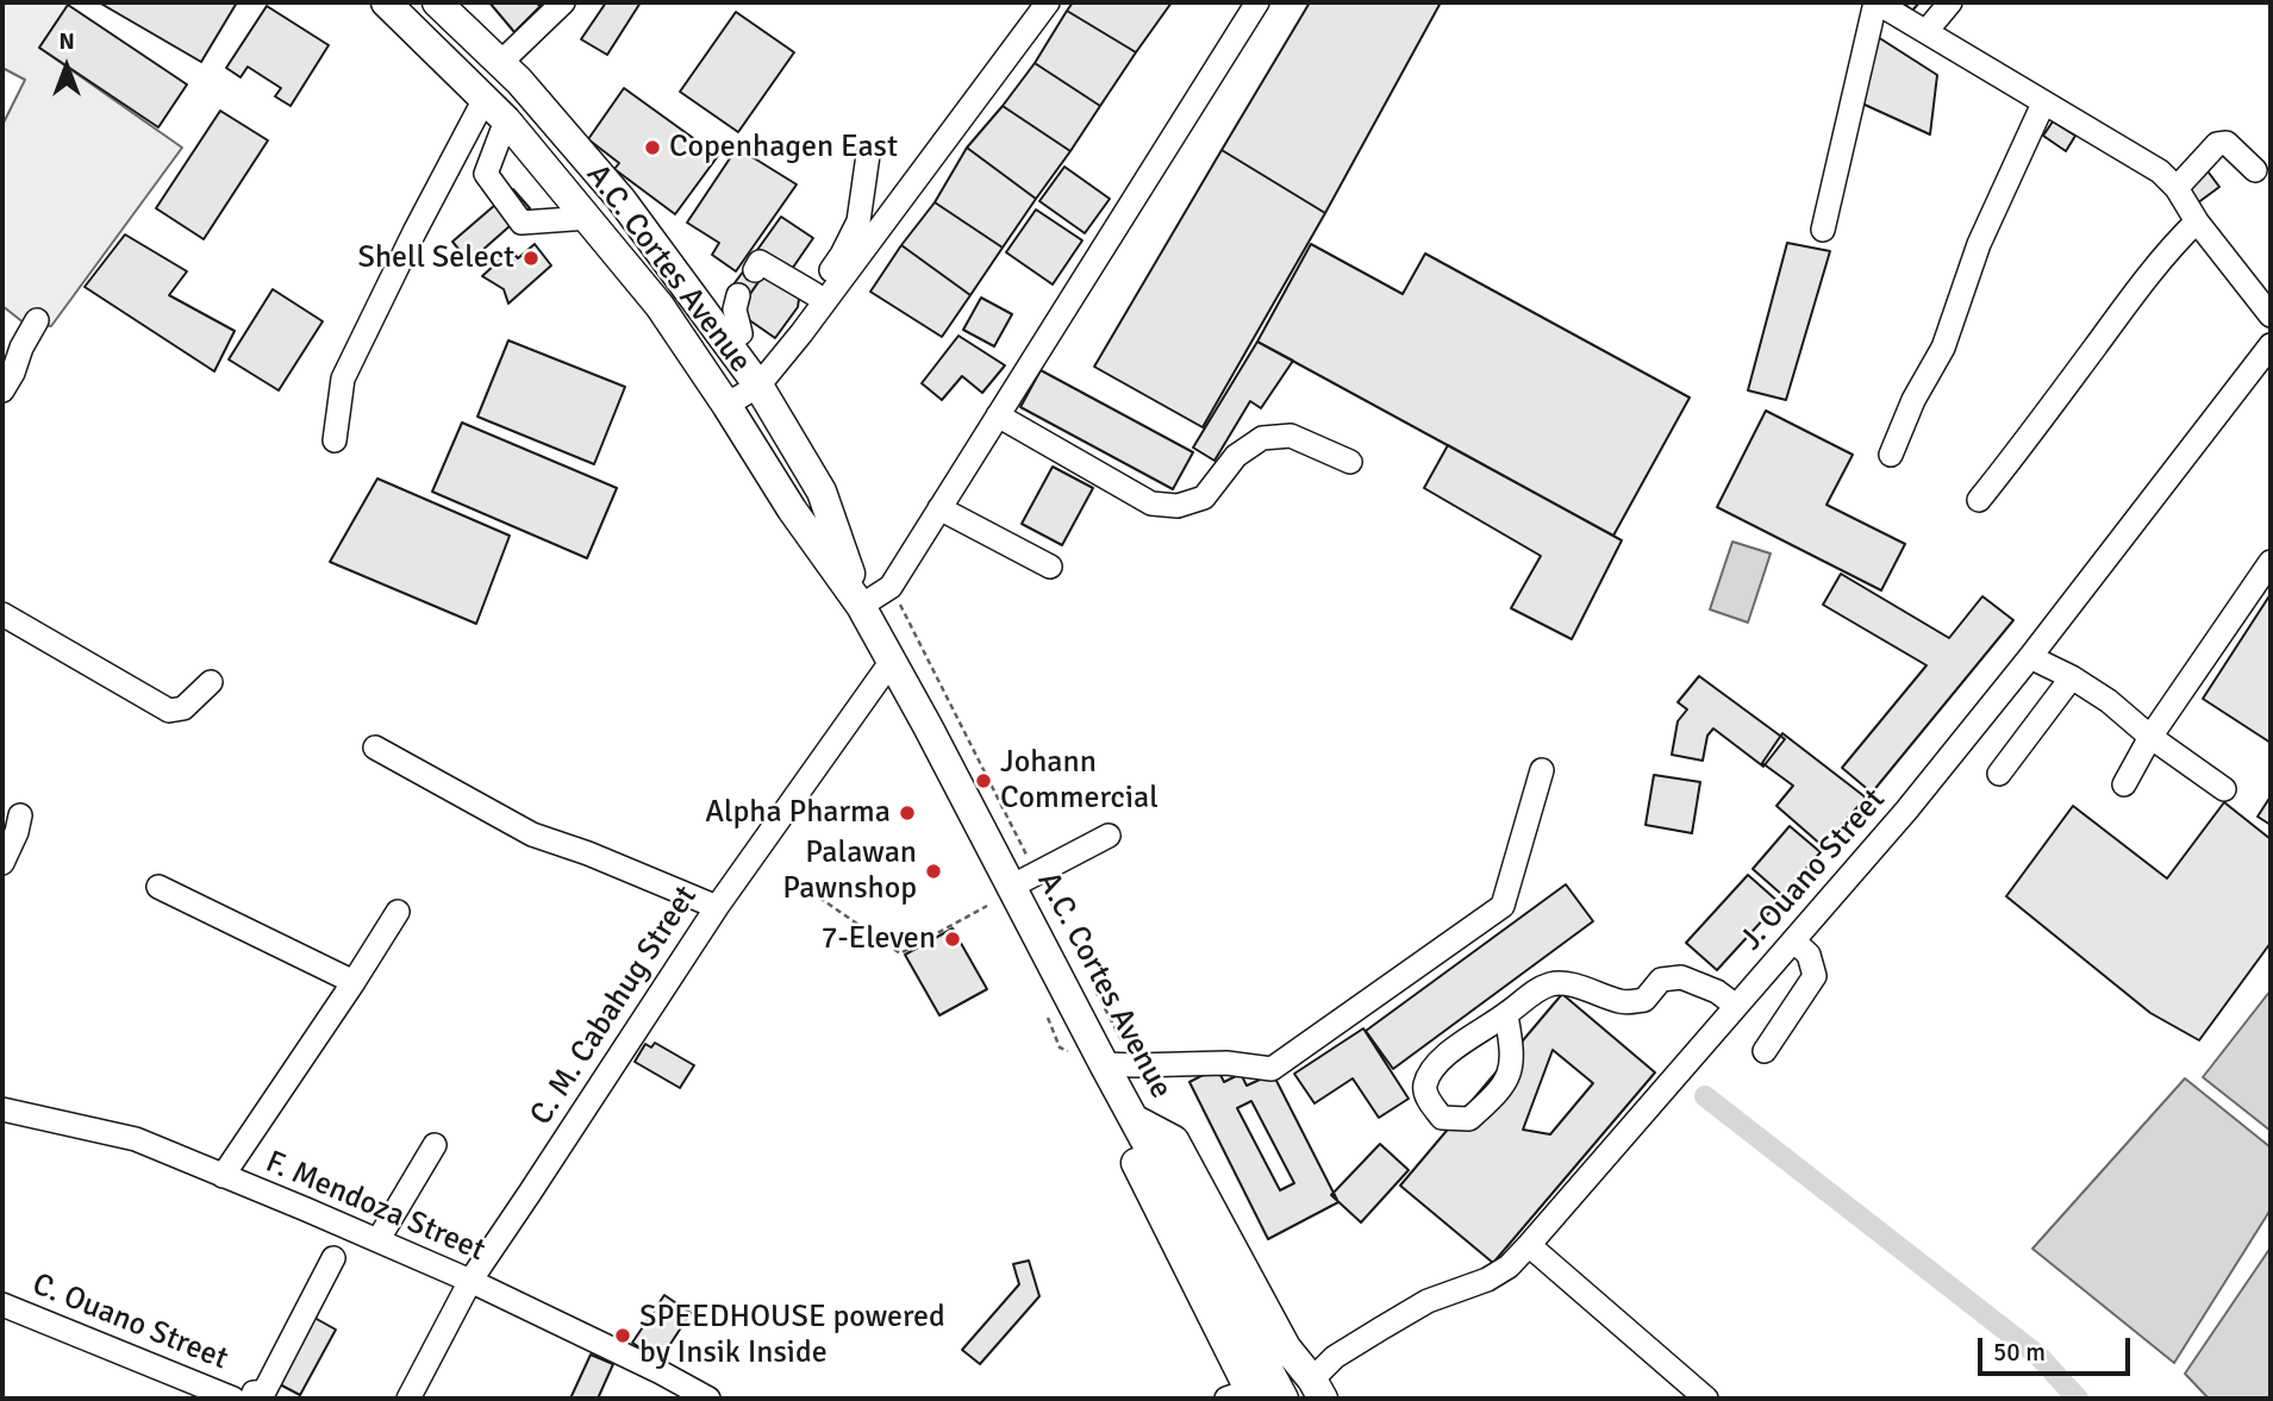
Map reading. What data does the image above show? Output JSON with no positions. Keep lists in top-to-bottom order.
{
  "streets": {
    "main road": ["A.C. Cortes Avenue"],
    "street": [
      "J. Ouano Street",
      "C. M. Cabahug Street",
      "F. Mendoza Street",
      "C. Ouano Street"
    ]
  },
  "crossings": [
    ["A.C. Cortes Avenue", "C. M. Cabahug Street"],
    ["C. M. Cabahug Street", "F. Mendoza Street"]
  ],
  "places": [
    "Copenhagen East",
    "Shell Select",
    "Johann Commercial",
    "Alpha Pharma",
    "Palawan Pawnshop",
    "7-Eleven",
    "SPEEDHOUSE powered by Insik Inside"
  ],
  "scale_bar": "50 m",
  "north": "top"
}
